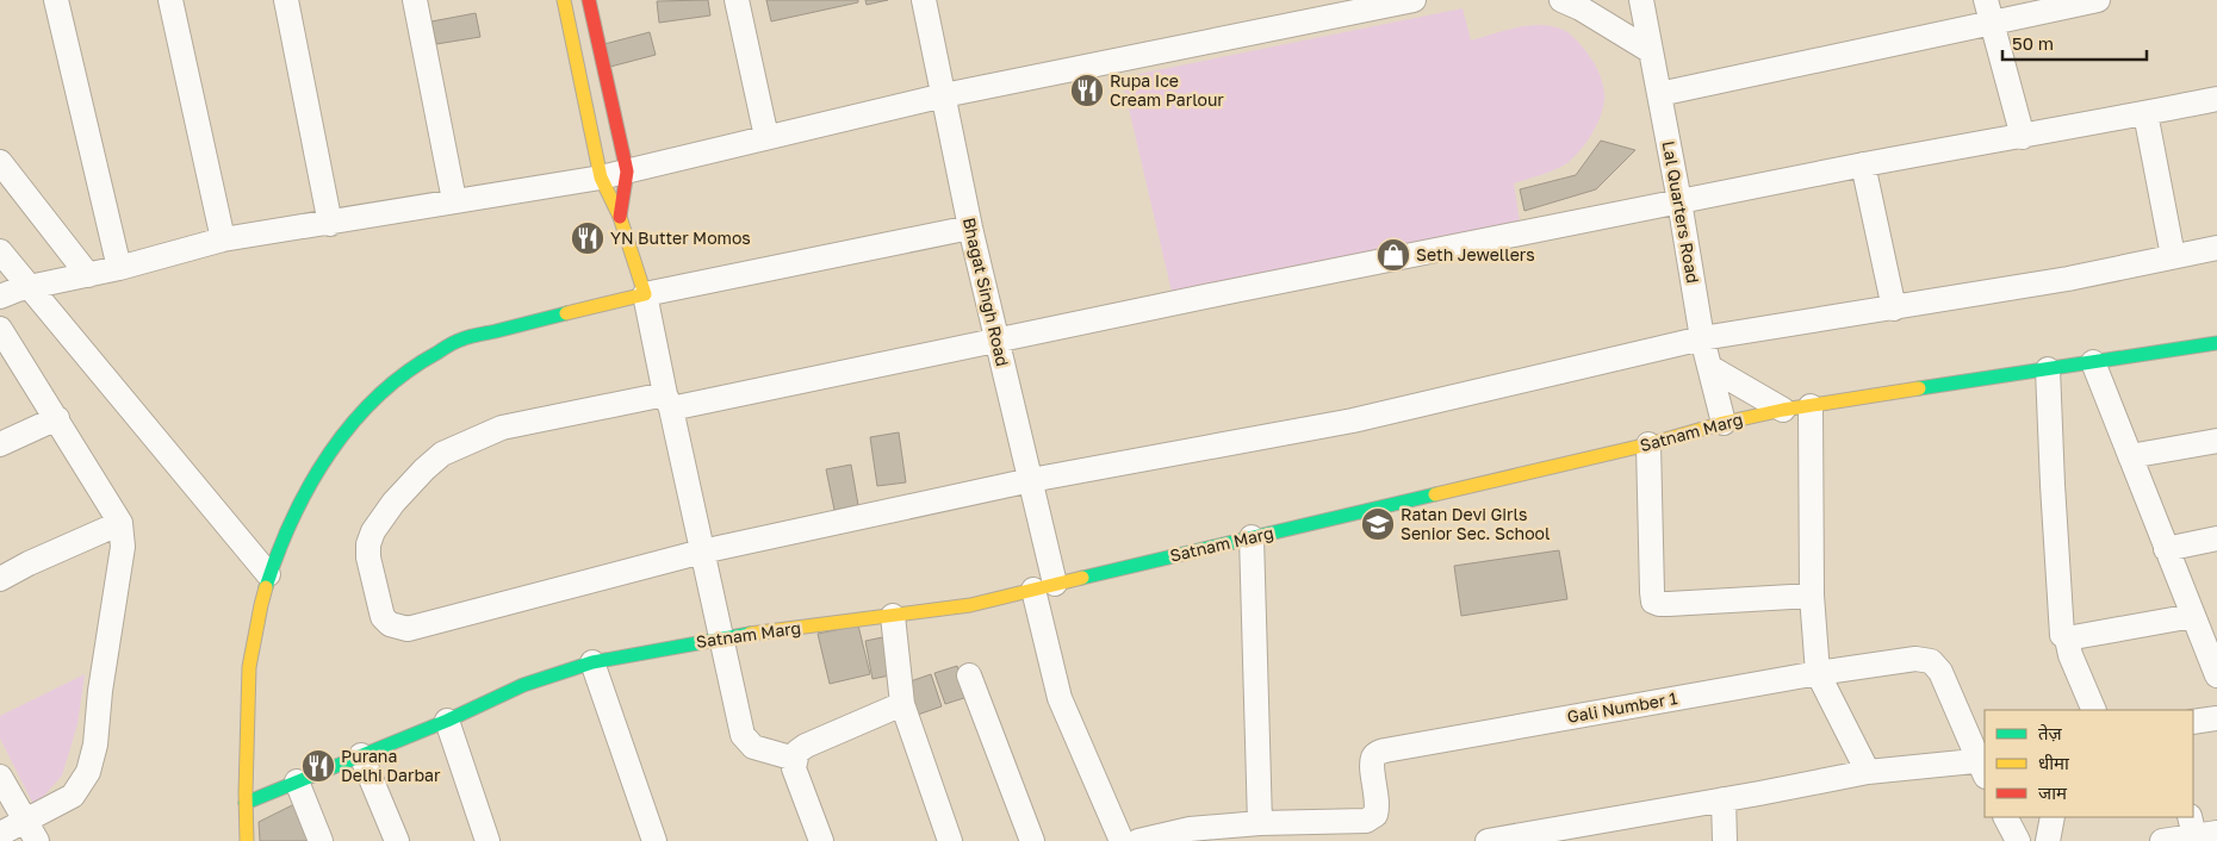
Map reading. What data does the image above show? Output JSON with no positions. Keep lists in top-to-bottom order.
{
  "streets": {
    "street": [
      "Lal Quarters Road",
      "Bhagat Singh Road",
      "Satnam Marg",
      "Gali Number 1"
    ]
  },
  "crossings": [
    ["Lal Quarters Road", "Satnam Marg"],
    ["Bhagat Singh Road", "Satnam Marg"]
  ],
  "places": {
    "restaurant": ["Rupa Ice Cream Parlour", "YN Butter Momos", "Purana Delhi Darbar"],
    "shop": ["Seth Jewellers"],
    "school or university": ["Ratan Devi Girls Senior Sec. School"]
  },
  "legend": ["तेज़", "धीमा", "जाम"],
  "scale_bar": "50 m"
}
